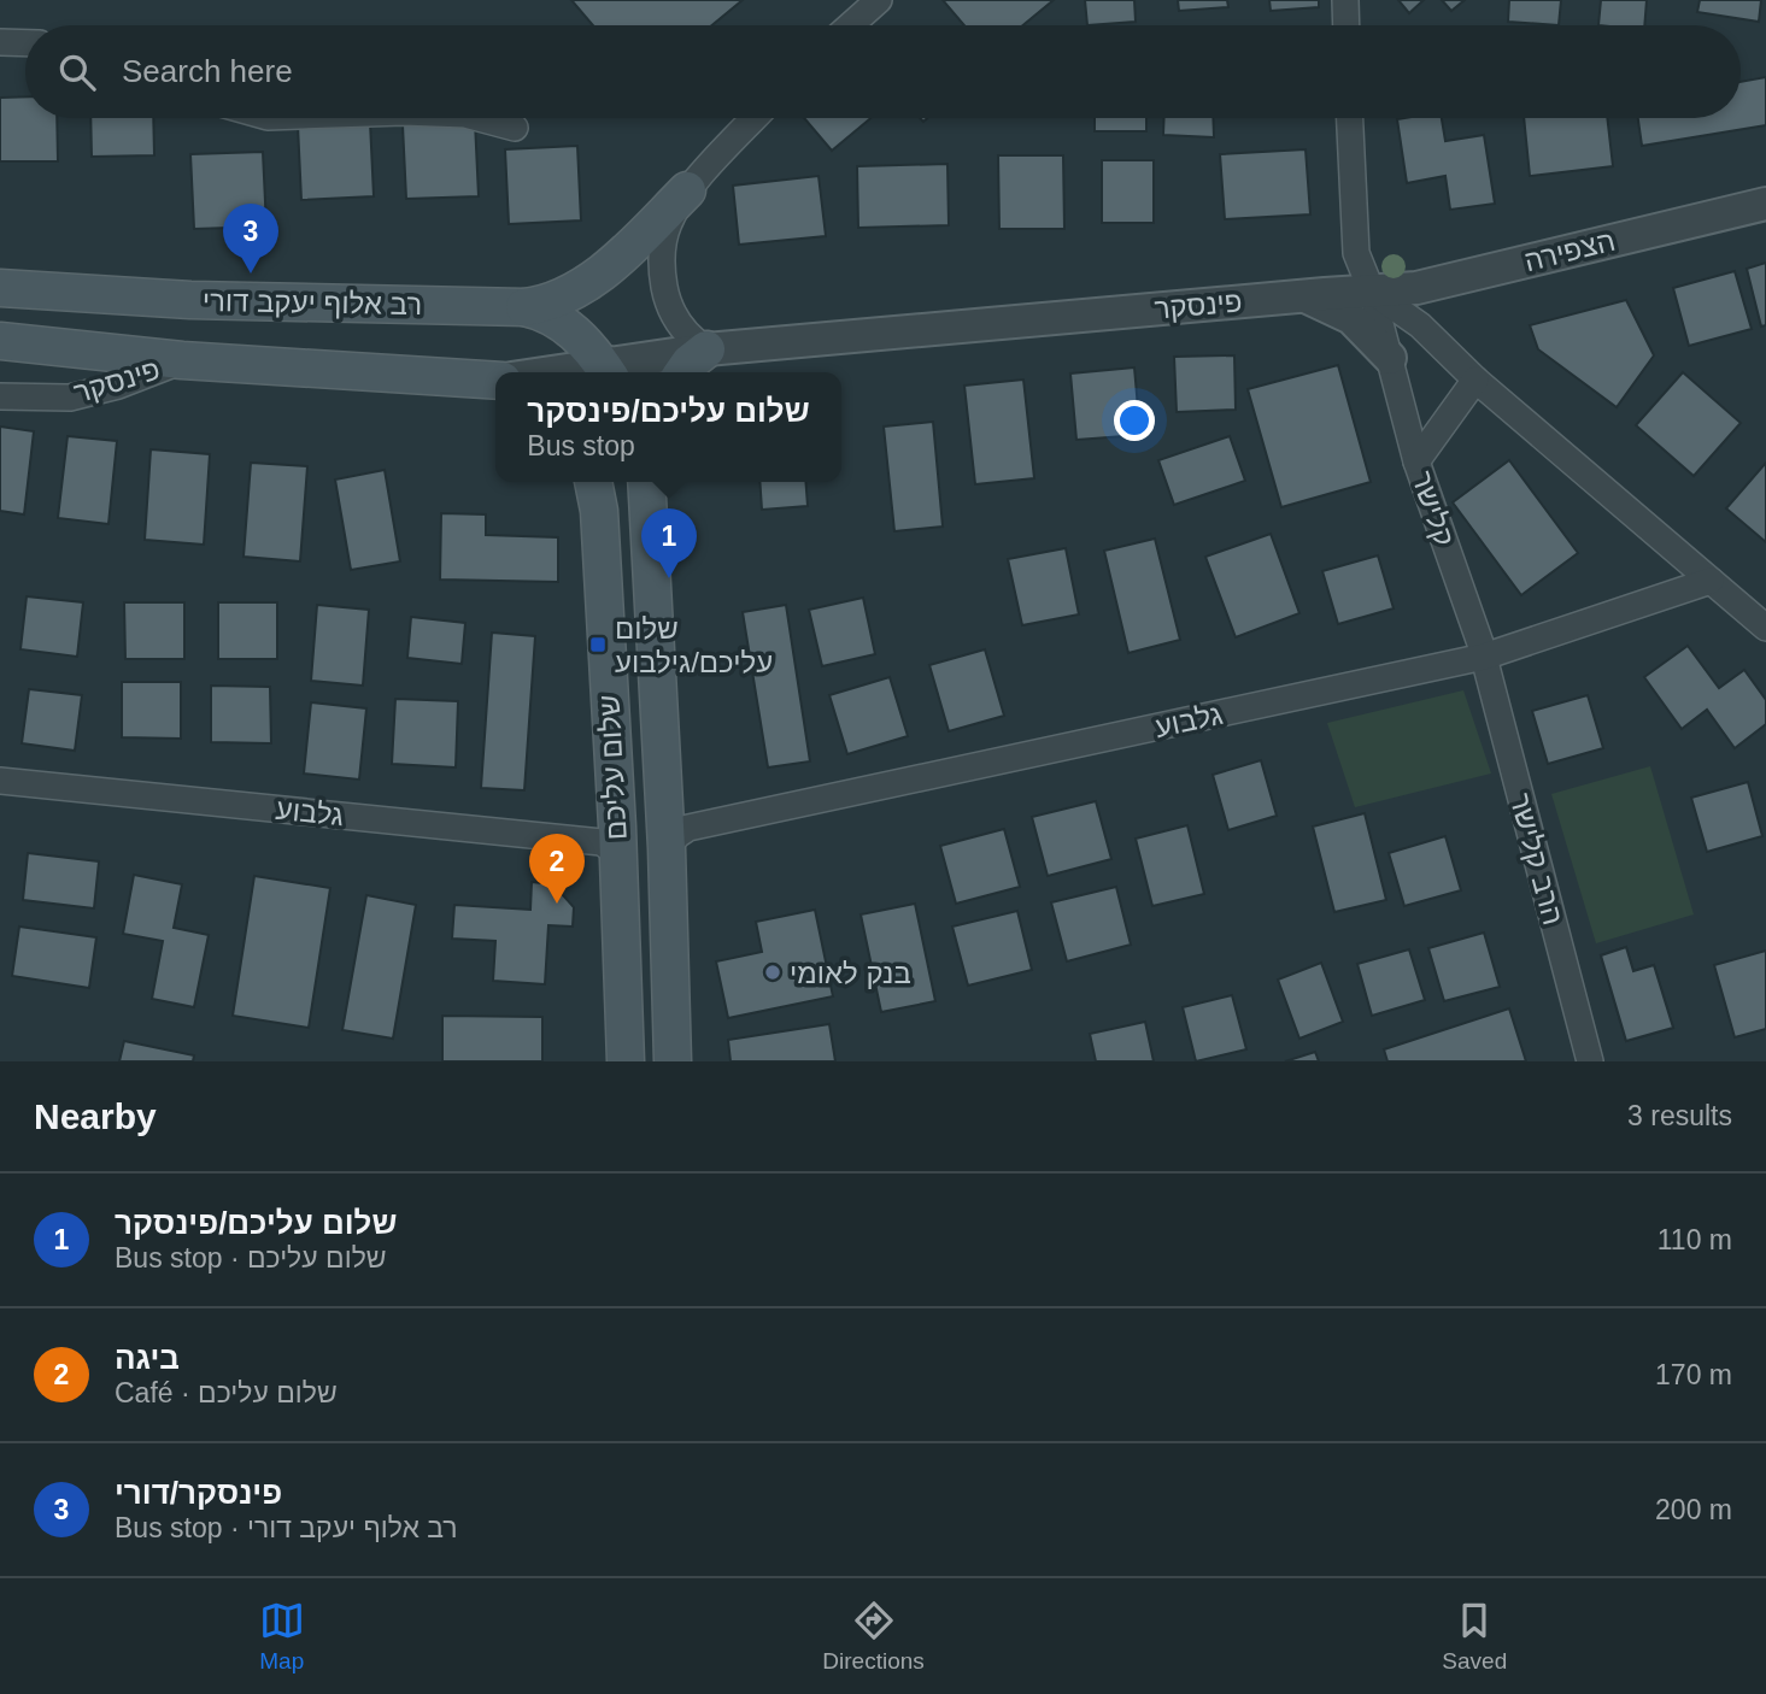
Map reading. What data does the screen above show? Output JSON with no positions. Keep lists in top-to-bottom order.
{
  "streets": {
    "main road": ["רב אלוף יעקב דורי", "שלום עליכם"],
    "street": [
      "הצפירה",
      "פינסקר",
      "קלישר",
      "גלבוע",
      "הרב קלישר"
    ]
  },
  "crossings": [
    ["הצפירה", "פינסקר"],
    ["רב אלוף יעקב דורי", "פינסקר"],
    ["קלישר", "גלבוע"],
    ["קלישר", "הרב קלישר"],
    ["גלבוע", "שלום עליכם"],
    ["גלבוע", "הרב קלישר"]
  ],
  "places": {
    "transit": ["שלום עליכם/גילבוע"],
    "other": ["בנק לאומי"]
  },
  "page": {
    "search": "Search here",
    "pins": ["3", "1", "2"],
    "popup": ["שלום עליכם/פינסקר", "Bus stop"],
    "heading": ["Nearby", "3 results"],
    "list": [
      {
        "mark": "1",
        "name": "שלום עליכם/פינסקר",
        "note": "Bus stop · שלום עליכם",
        "value": "110 m"
      },
      {
        "mark": "2",
        "name": "ביגה",
        "note": "Café · שלום עליכם",
        "value": "170 m"
      },
      {
        "mark": "3",
        "name": "פינסקר/דורי",
        "note": "Bus stop · רב אלוף יעקב דורי",
        "value": "200 m"
      }
    ],
    "nav": ["Map", "Directions", "Saved"]
  }
}
